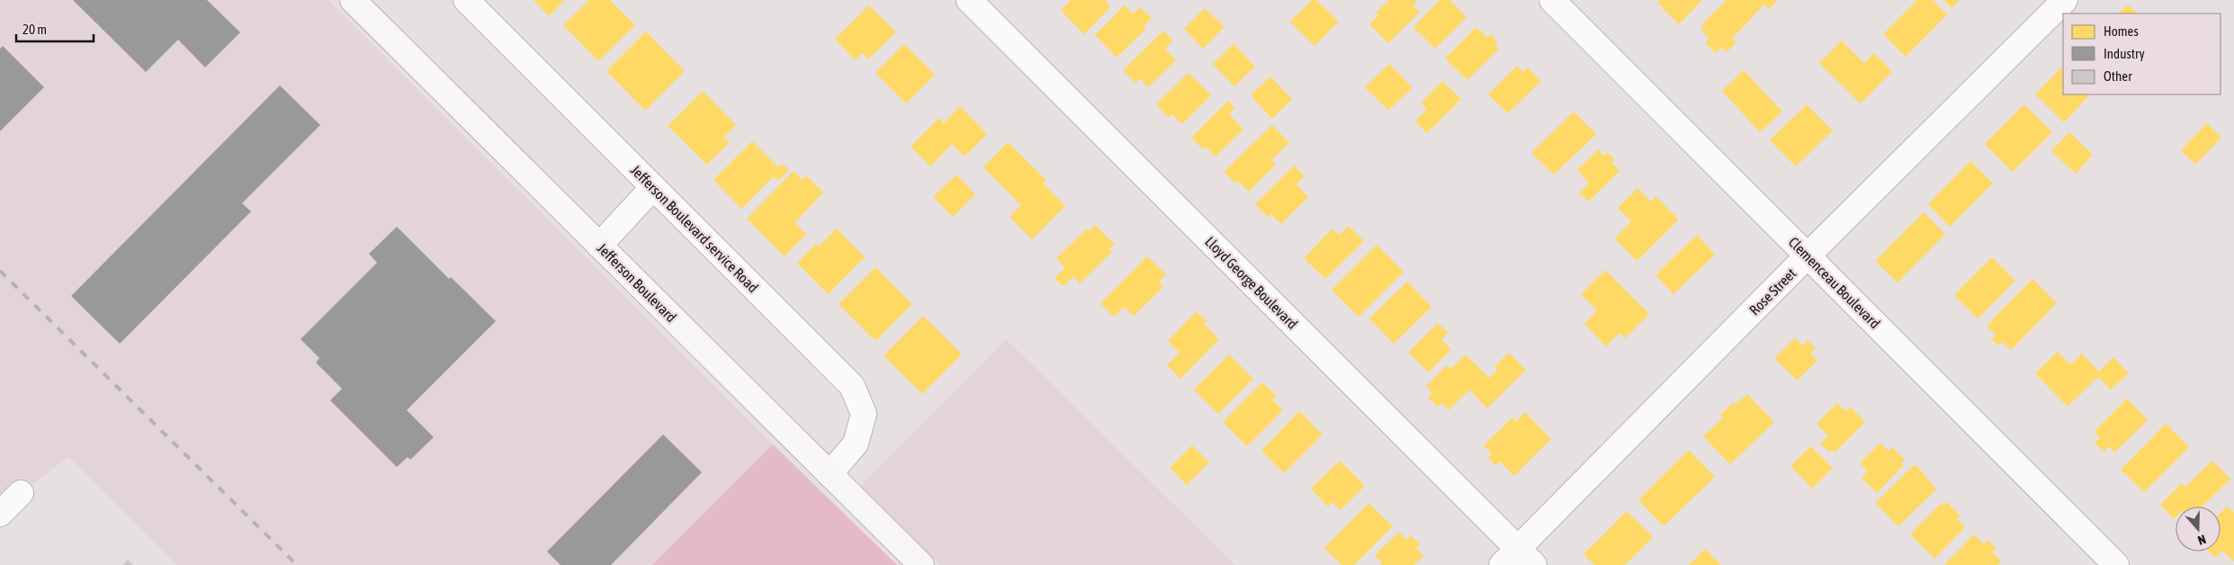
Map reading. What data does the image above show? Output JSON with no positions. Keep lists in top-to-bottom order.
{
  "streets": {
    "street": [
      "Jefferson Boulevard service Road",
      "Jefferson Boulevard",
      "Lloyd George Boulevard",
      "Clemenceau Boulevard",
      "Rose Street"
    ]
  },
  "crossings": [
    ["Jefferson Boulevard service Road", "Jefferson Boulevard"],
    ["Lloyd George Boulevard", "Rose Street"],
    ["Clemenceau Boulevard", "Rose Street"]
  ],
  "legend": ["Homes", "Industry", "Other"],
  "scale_bar": "20 m",
  "north": "bottom"
}
